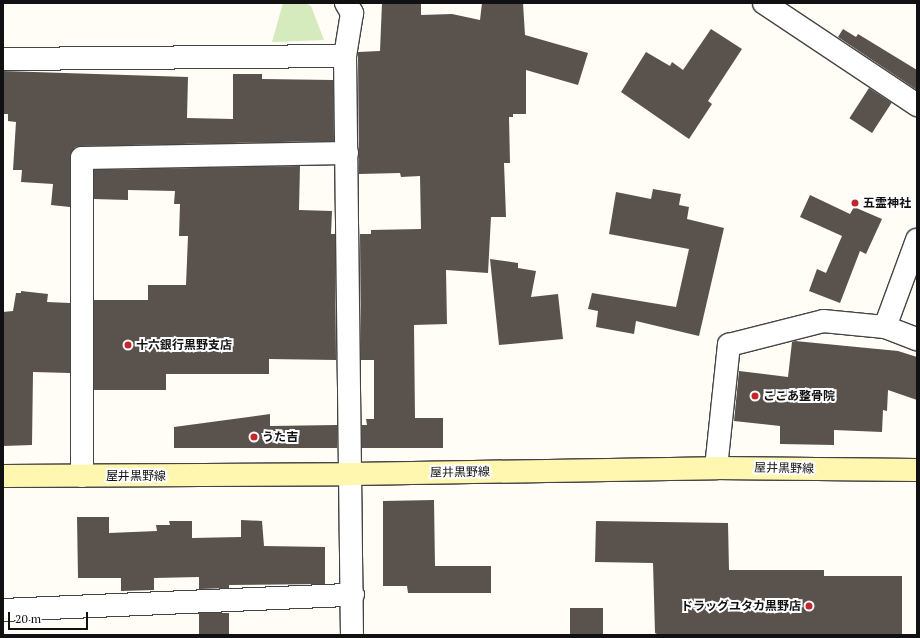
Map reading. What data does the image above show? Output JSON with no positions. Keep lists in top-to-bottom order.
{
  "streets": {
    "main road": ["屋井黒野線"]
  },
  "places": [
    "五霊神社",
    "十六銀行黒野支店",
    "ここあ整骨院",
    "うた吉",
    "ドラッグユタカ黒野店"
  ],
  "scale_bar": "20 m"
}
